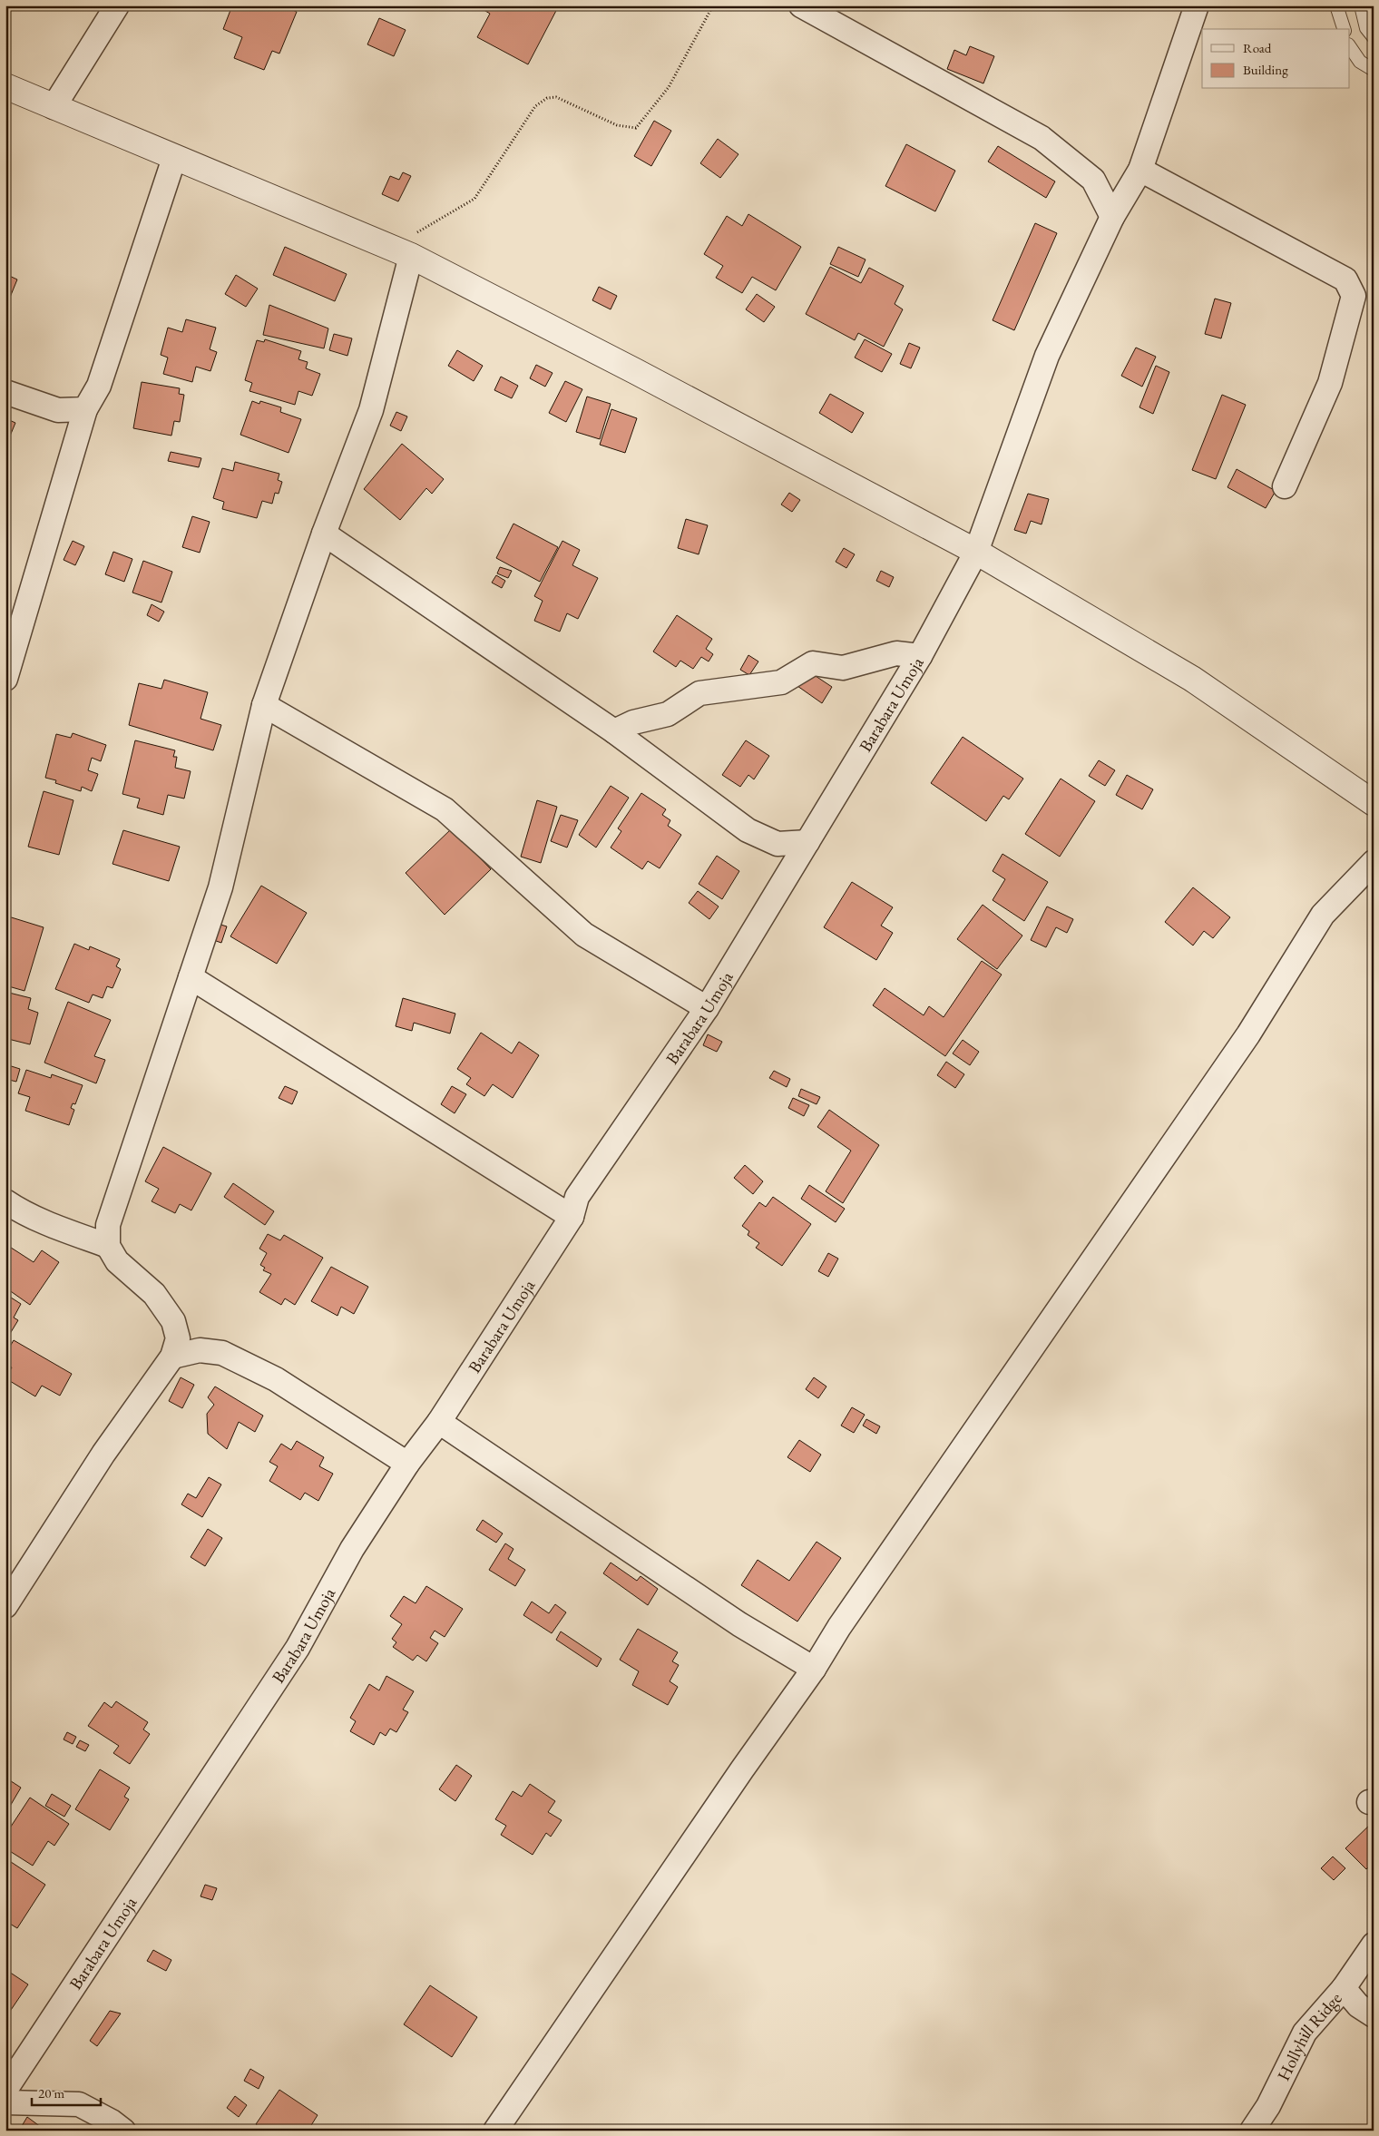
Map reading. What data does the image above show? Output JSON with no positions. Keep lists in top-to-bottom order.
{
  "streets": {
    "street": ["Barabara Umoja", "Hollyhill Ridge"]
  },
  "legend": ["Road", "Building"],
  "scale_bar": "20 m"
}
